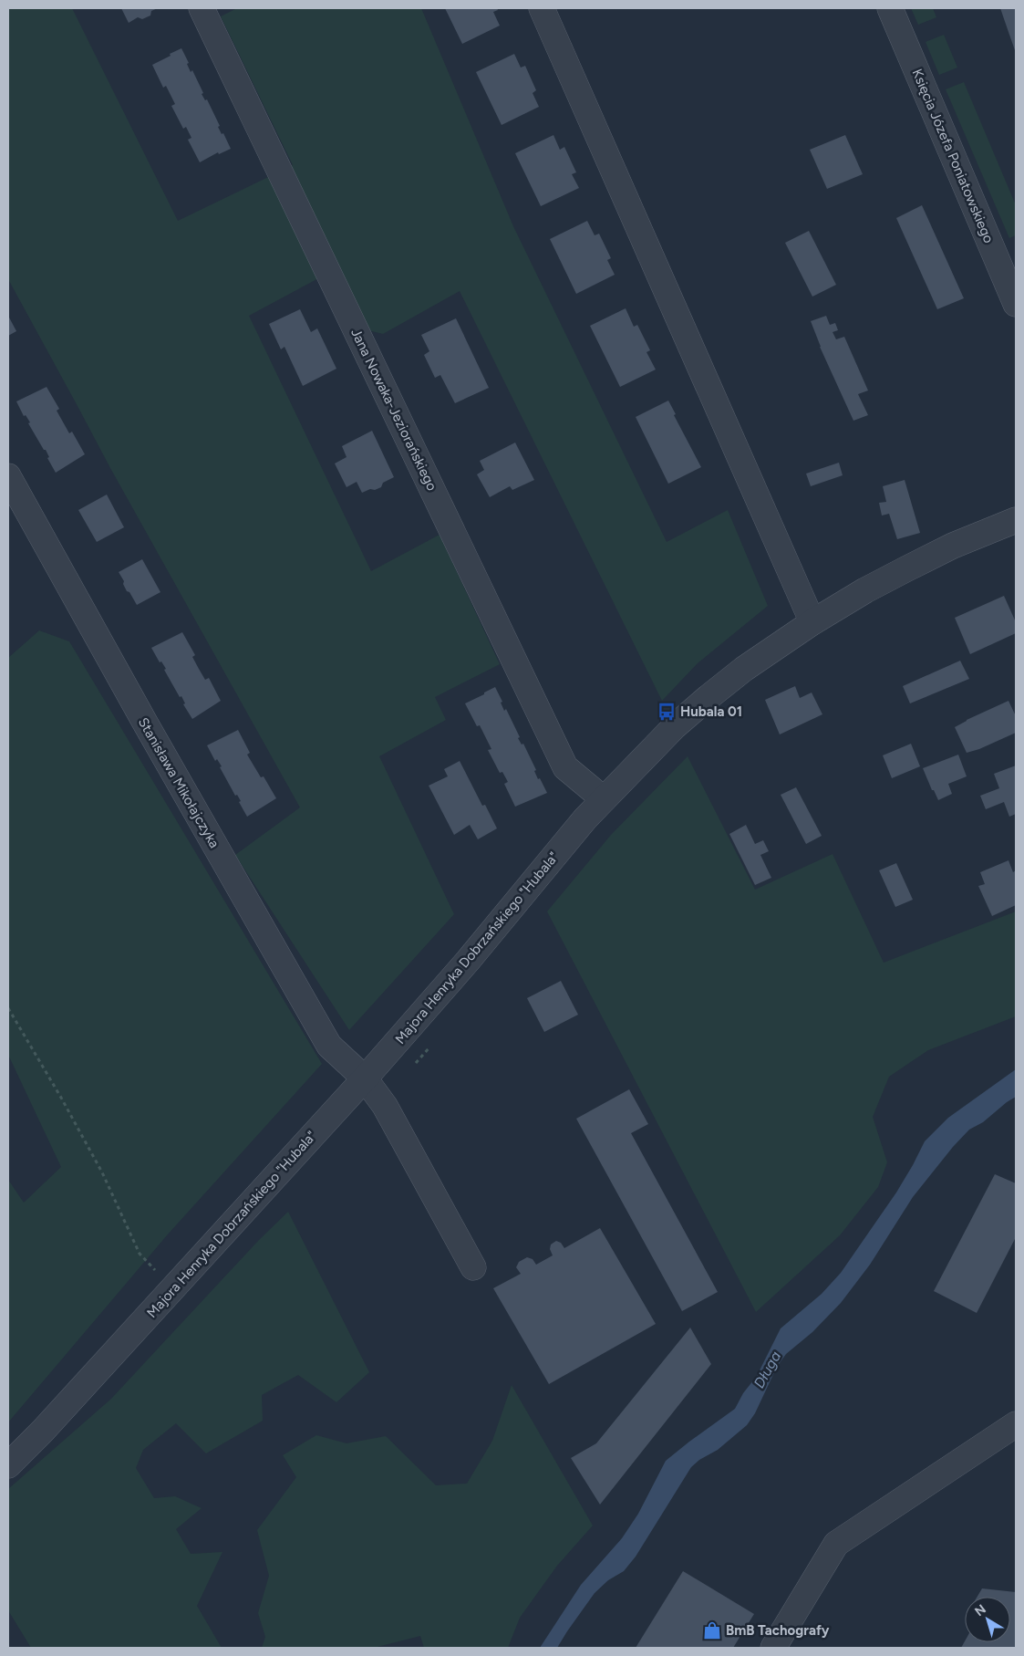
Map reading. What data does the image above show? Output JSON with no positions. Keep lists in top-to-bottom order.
{
  "streets": {
    "street": [
      "Księcia Józefa Poniatowskiego",
      "Jana Nowaka-Jeziorańskiego",
      "Stanisława Mikołajczyka",
      "Majora Henryka Dobrzańskiego \"Hubala\""
    ]
  },
  "crossings": [
    ["Jana Nowaka-Jeziorańskiego", "Majora Henryka Dobrzańskiego \"Hubala\""],
    ["Stanisława Mikołajczyka", "Majora Henryka Dobrzańskiego \"Hubala\""]
  ],
  "water": ["Długa"],
  "places": {
    "bus stop": ["Hubala 01"],
    "shop": ["BmB Tachografy"]
  },
  "north": "top left"
}
